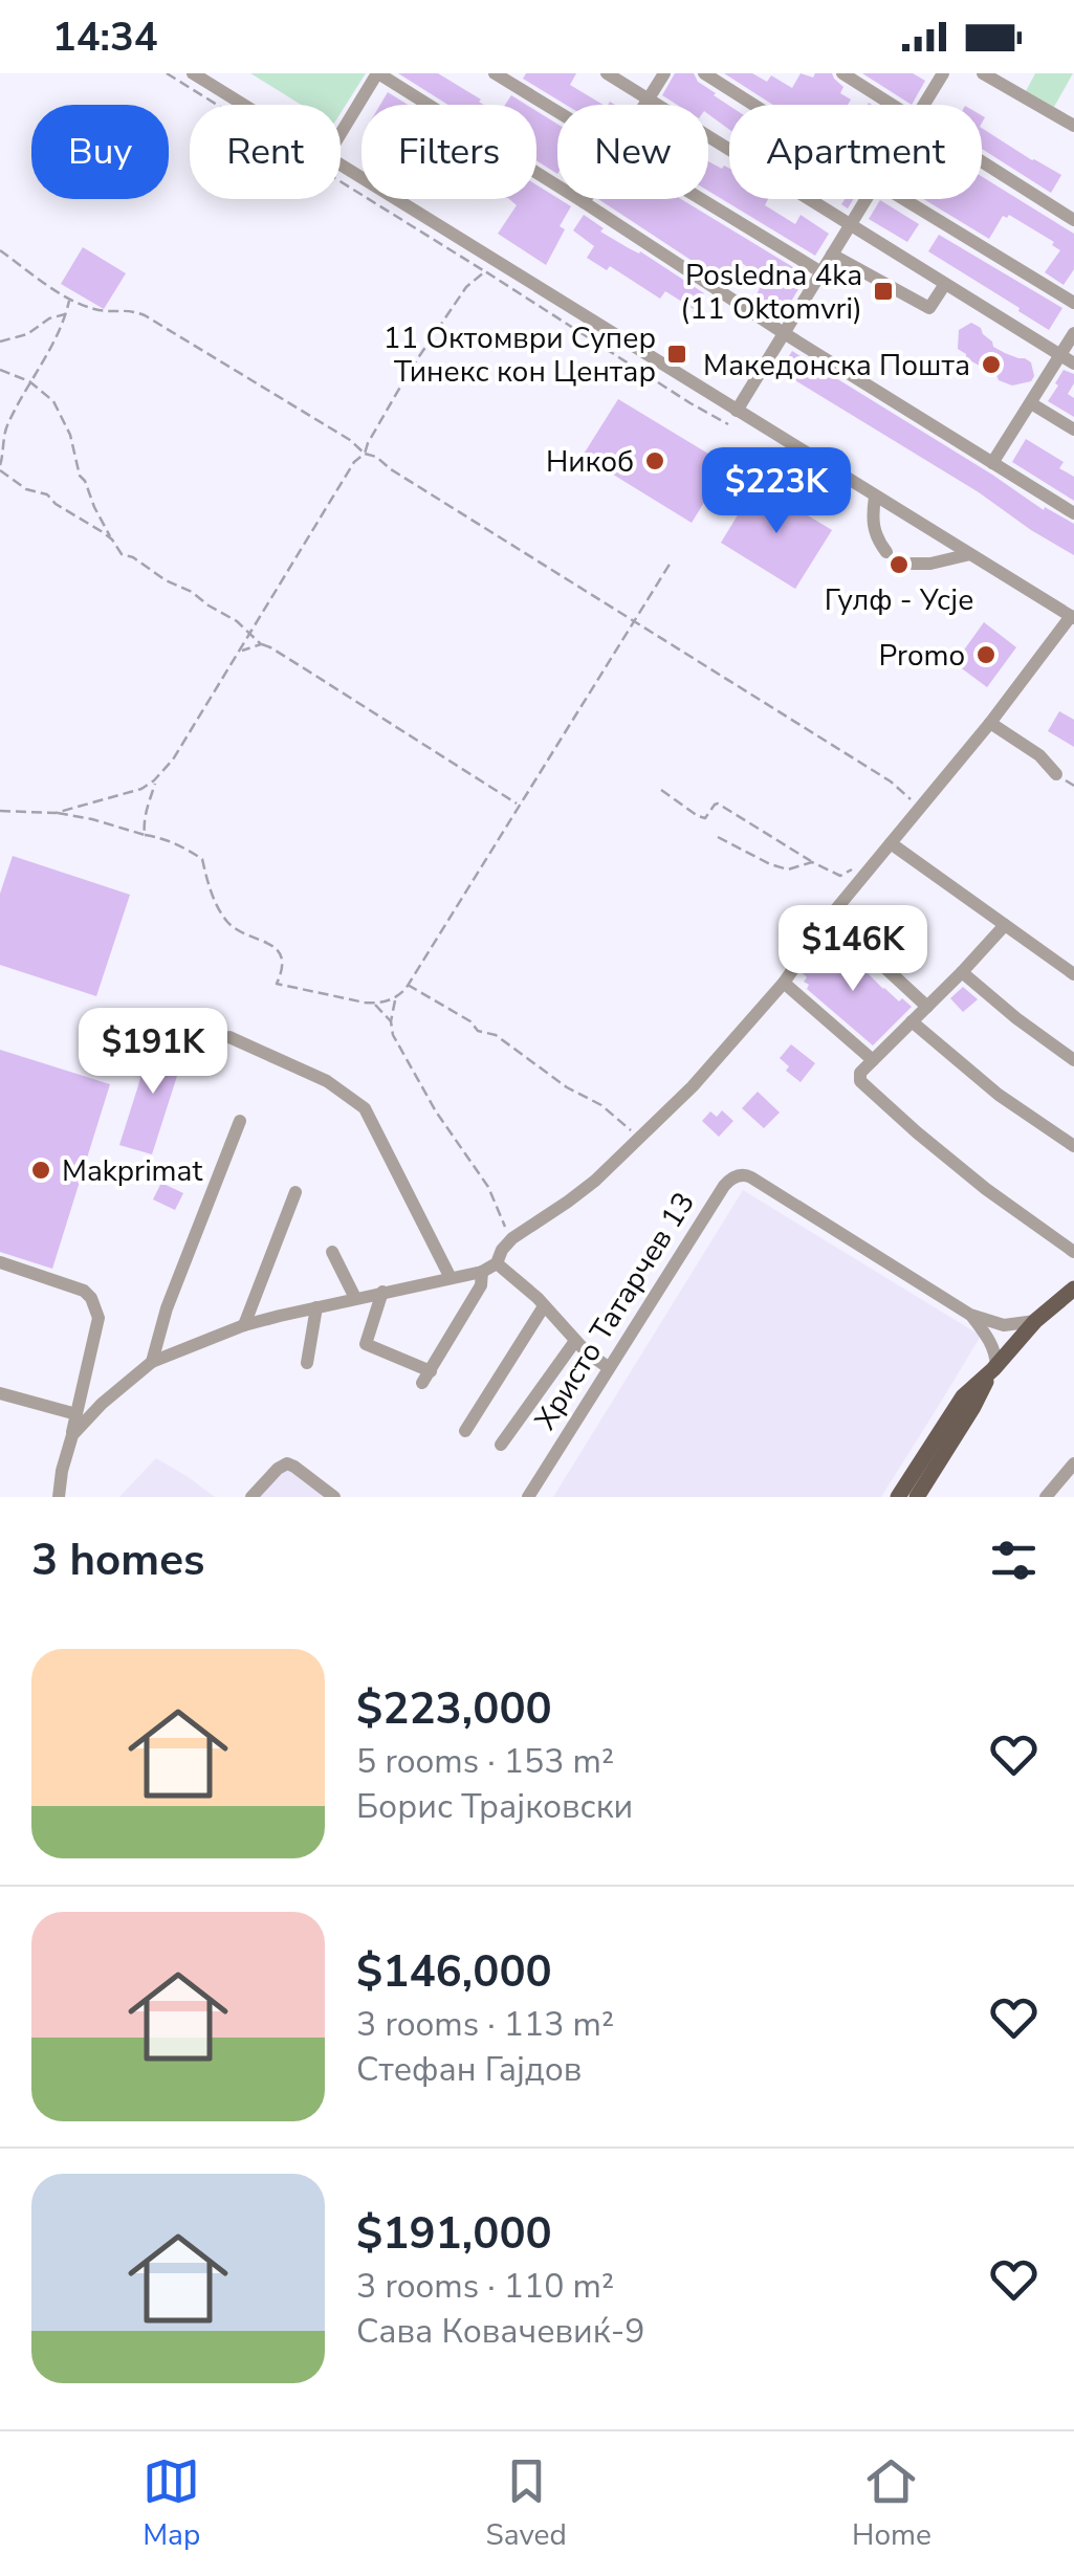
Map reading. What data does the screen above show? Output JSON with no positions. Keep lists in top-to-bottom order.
{
  "streets": {
    "street": ["Христо Татарчев 13"]
  },
  "places": {
    "transit": ["Posledna 4ka (11 Oktomvri)", "11 Октомври Супер Тинекс кон Центар"],
    "other": [
      "Македонска Пошта",
      "Никоб",
      "Гулф - Усје",
      "Promo",
      "Makprimat"
    ]
  },
  "page": {
    "status": "14:34",
    "chip": [
      "Buy",
      "Rent",
      "Filters",
      "New",
      "Apartment"
    ],
    "price": ["$223K", "$146K", "$191K"],
    "heading": "3 homes",
    "list": [
      {
        "name": "$223,000",
        "note": "5 rooms · 153 m² · Борис Трајковски"
      },
      {
        "name": "$146,000",
        "note": "3 rooms · 113 m² · Стефан Гајдов"
      },
      {
        "name": "$191,000",
        "note": "3 rooms · 110 m² · Сава Ковачевиќ-9"
      }
    ],
    "tabs": ["Map", "Saved", "Home"]
  }
}
